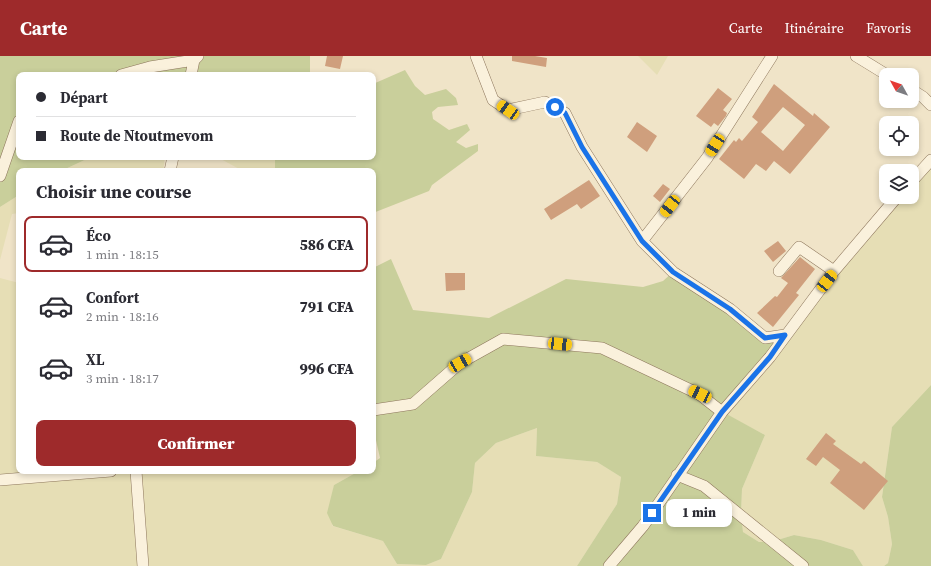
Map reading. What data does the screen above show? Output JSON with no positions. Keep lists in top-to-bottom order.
{
  "north": "top left",
  "page": {
    "header": "Carte",
    "nav": ["Carte", "Itinéraire", "Favoris"],
    "banner": ["Départ", "Route de Ntoutmevom"],
    "heading": "Choisir une course",
    "list": [
      {
        "name": "Éco",
        "note": "1 min · 18:15",
        "value": "586 CFA"
      },
      {
        "name": "Confort",
        "note": "2 min · 18:16",
        "value": "791 CFA"
      },
      {
        "name": "XL",
        "note": "3 min · 18:17",
        "value": "996 CFA"
      }
    ],
    "buttons": "Confirmer",
    "bubble": "1 min"
  }
}
